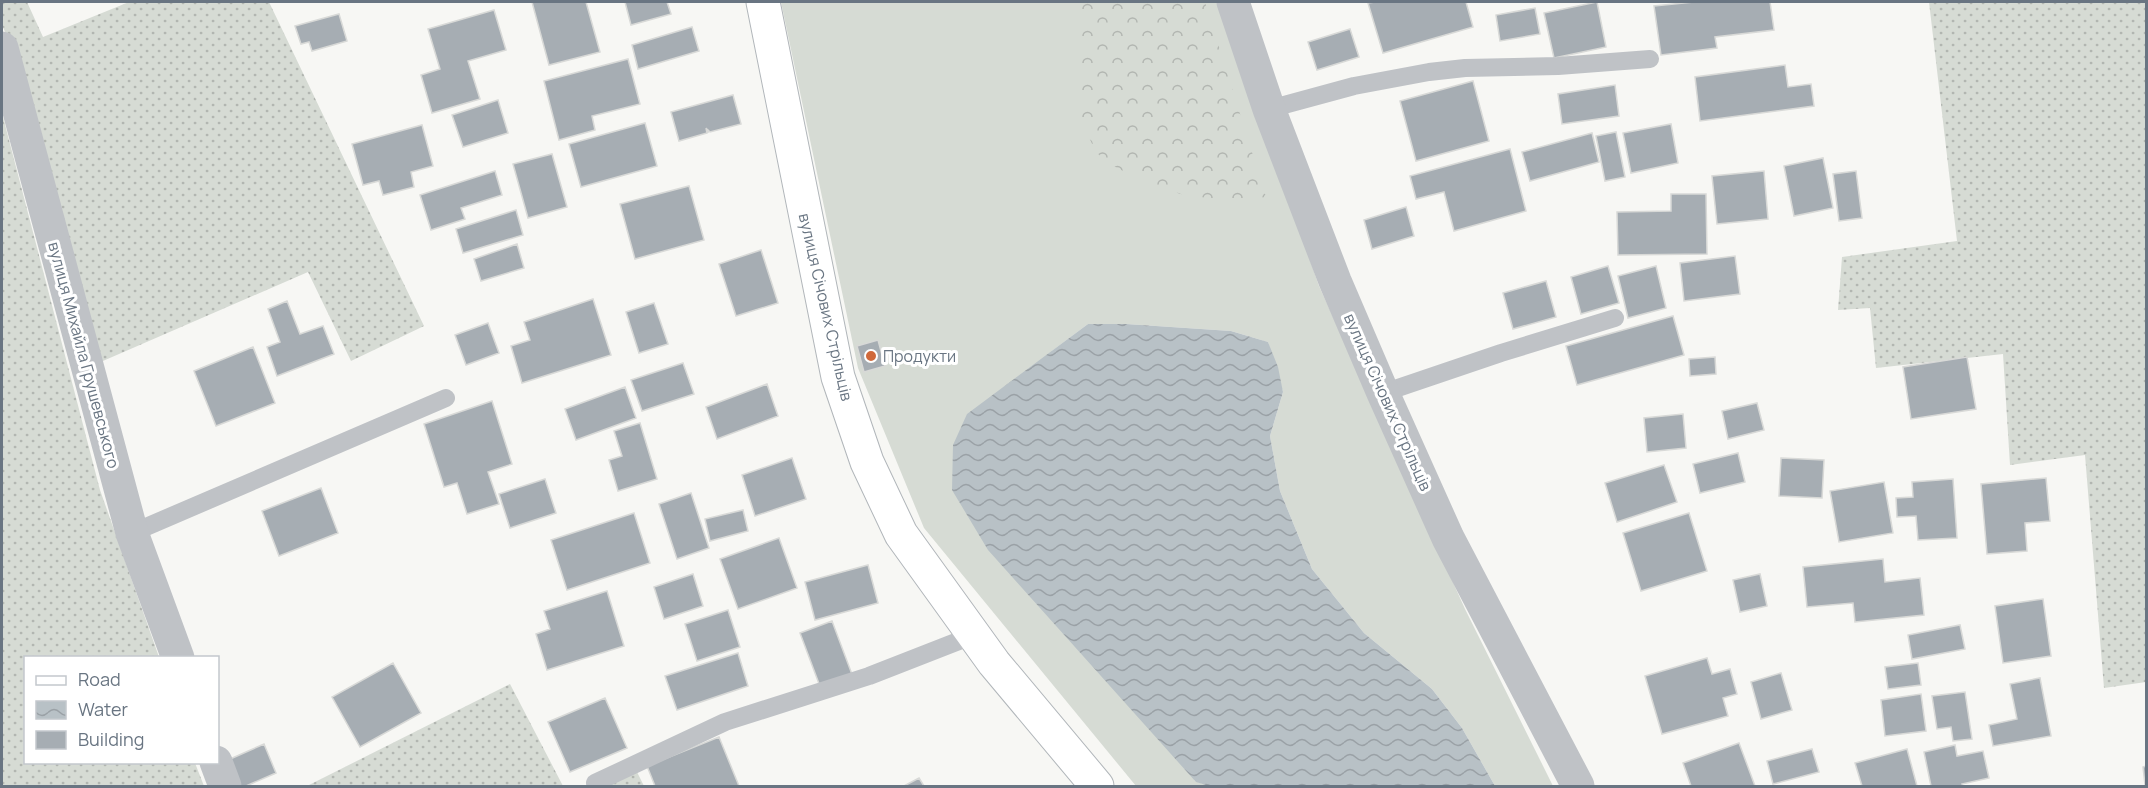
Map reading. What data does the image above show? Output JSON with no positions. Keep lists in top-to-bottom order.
{
  "streets": {
    "street": ["вулиця Січових Стрільців", "вулиця Михайла Грушевського"]
  },
  "places": ["Продукти"],
  "legend": ["Road", "Water", "Building"]
}
